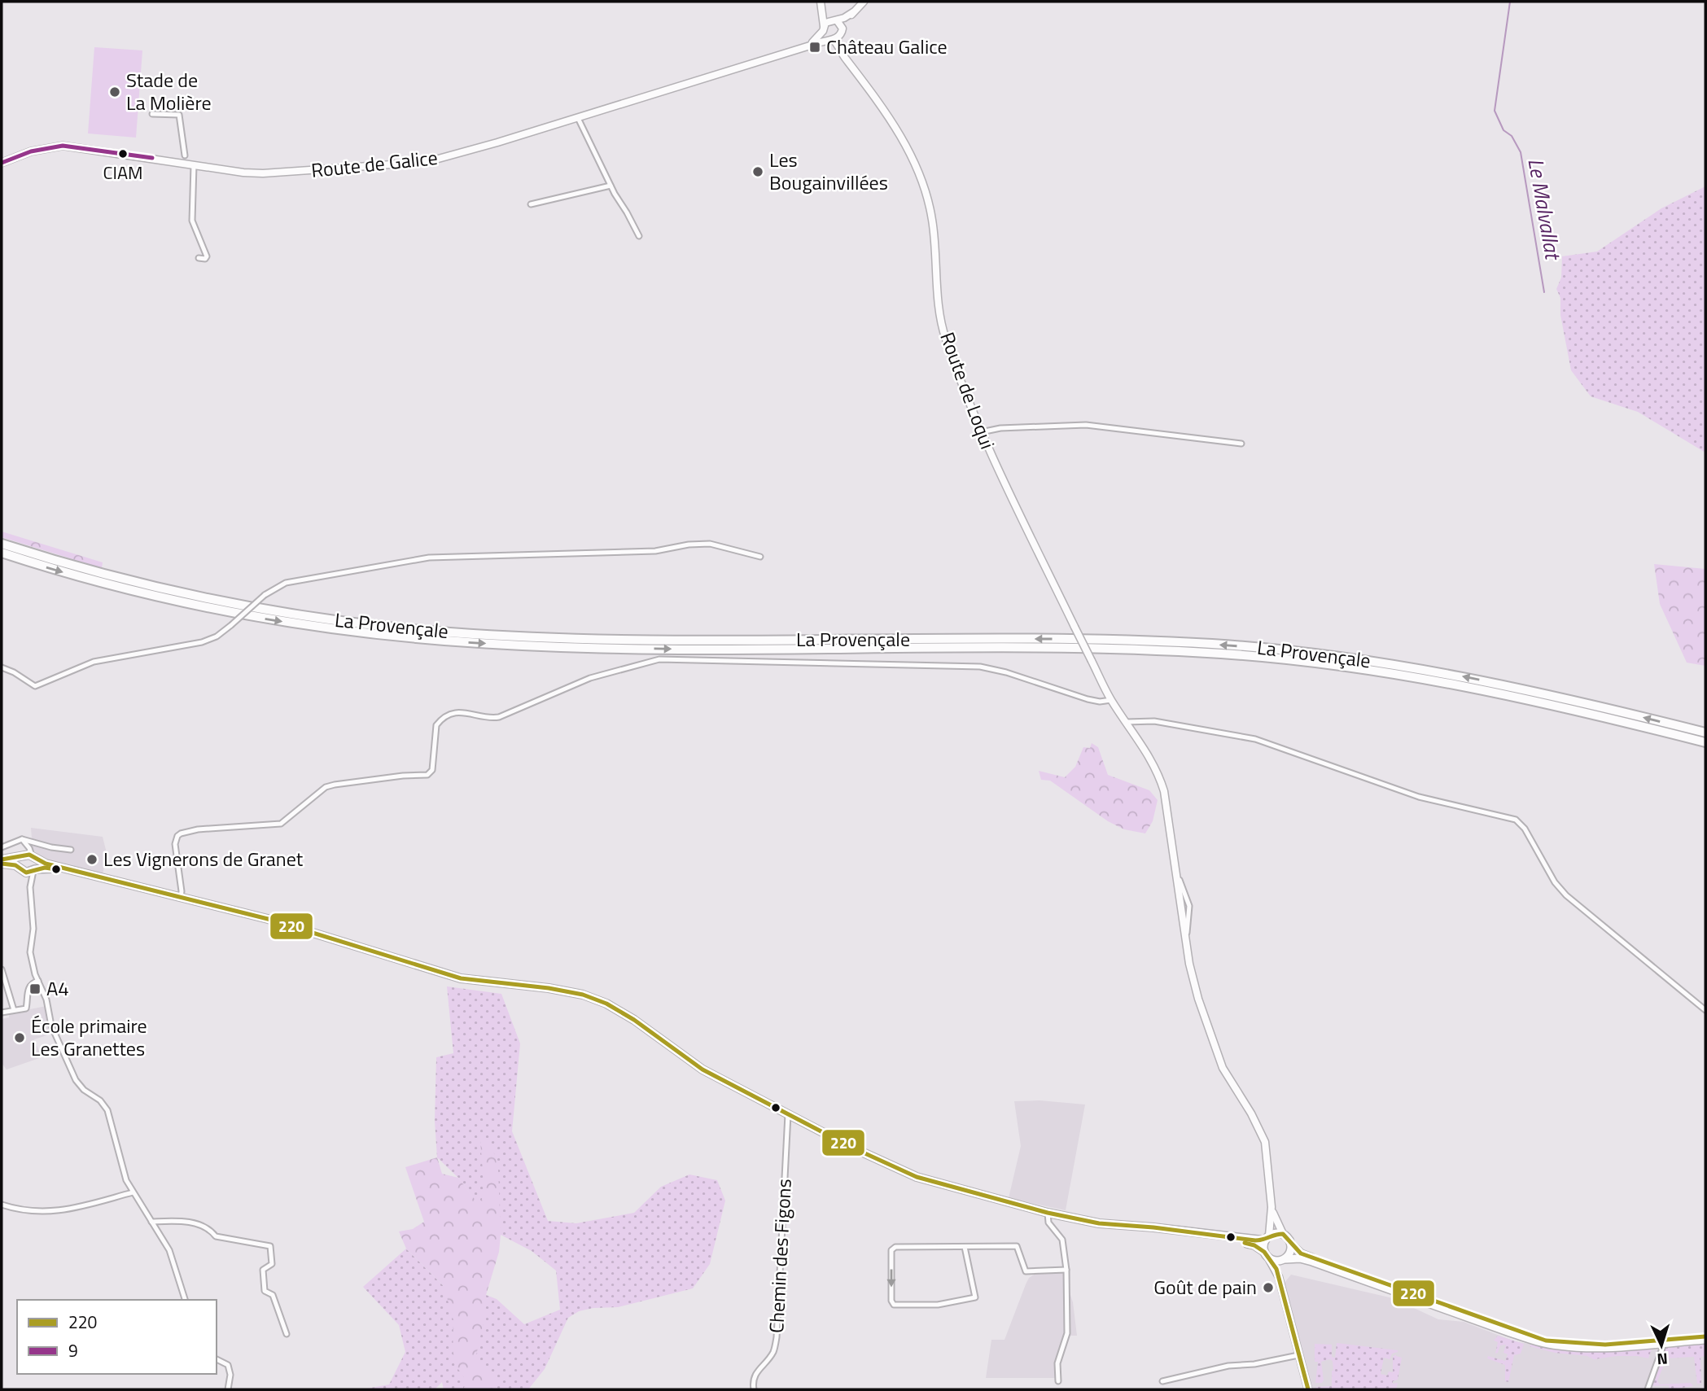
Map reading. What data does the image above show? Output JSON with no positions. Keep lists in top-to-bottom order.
{
  "streets": {
    "highway": ["La Provençale"],
    "street": ["Route de Galice", "Route de Loqui", "Chemin des Figons"]
  },
  "crossings": [
    ["Route de Galice", "Route de Loqui"]
  ],
  "water": ["Le Malvallat"],
  "places": {
    "transit": ["Château Galice", "A4"],
    "other": [
      "Stade de La Molière",
      "CIAM",
      "Les Bougainvillées",
      "Les Vignerons de Granet",
      "École primaire Les Granettes",
      "Goût de pain"
    ]
  },
  "lines": ["transit line 9", "transit line 220"],
  "legend": ["220", "9"],
  "north": "bottom"
}
